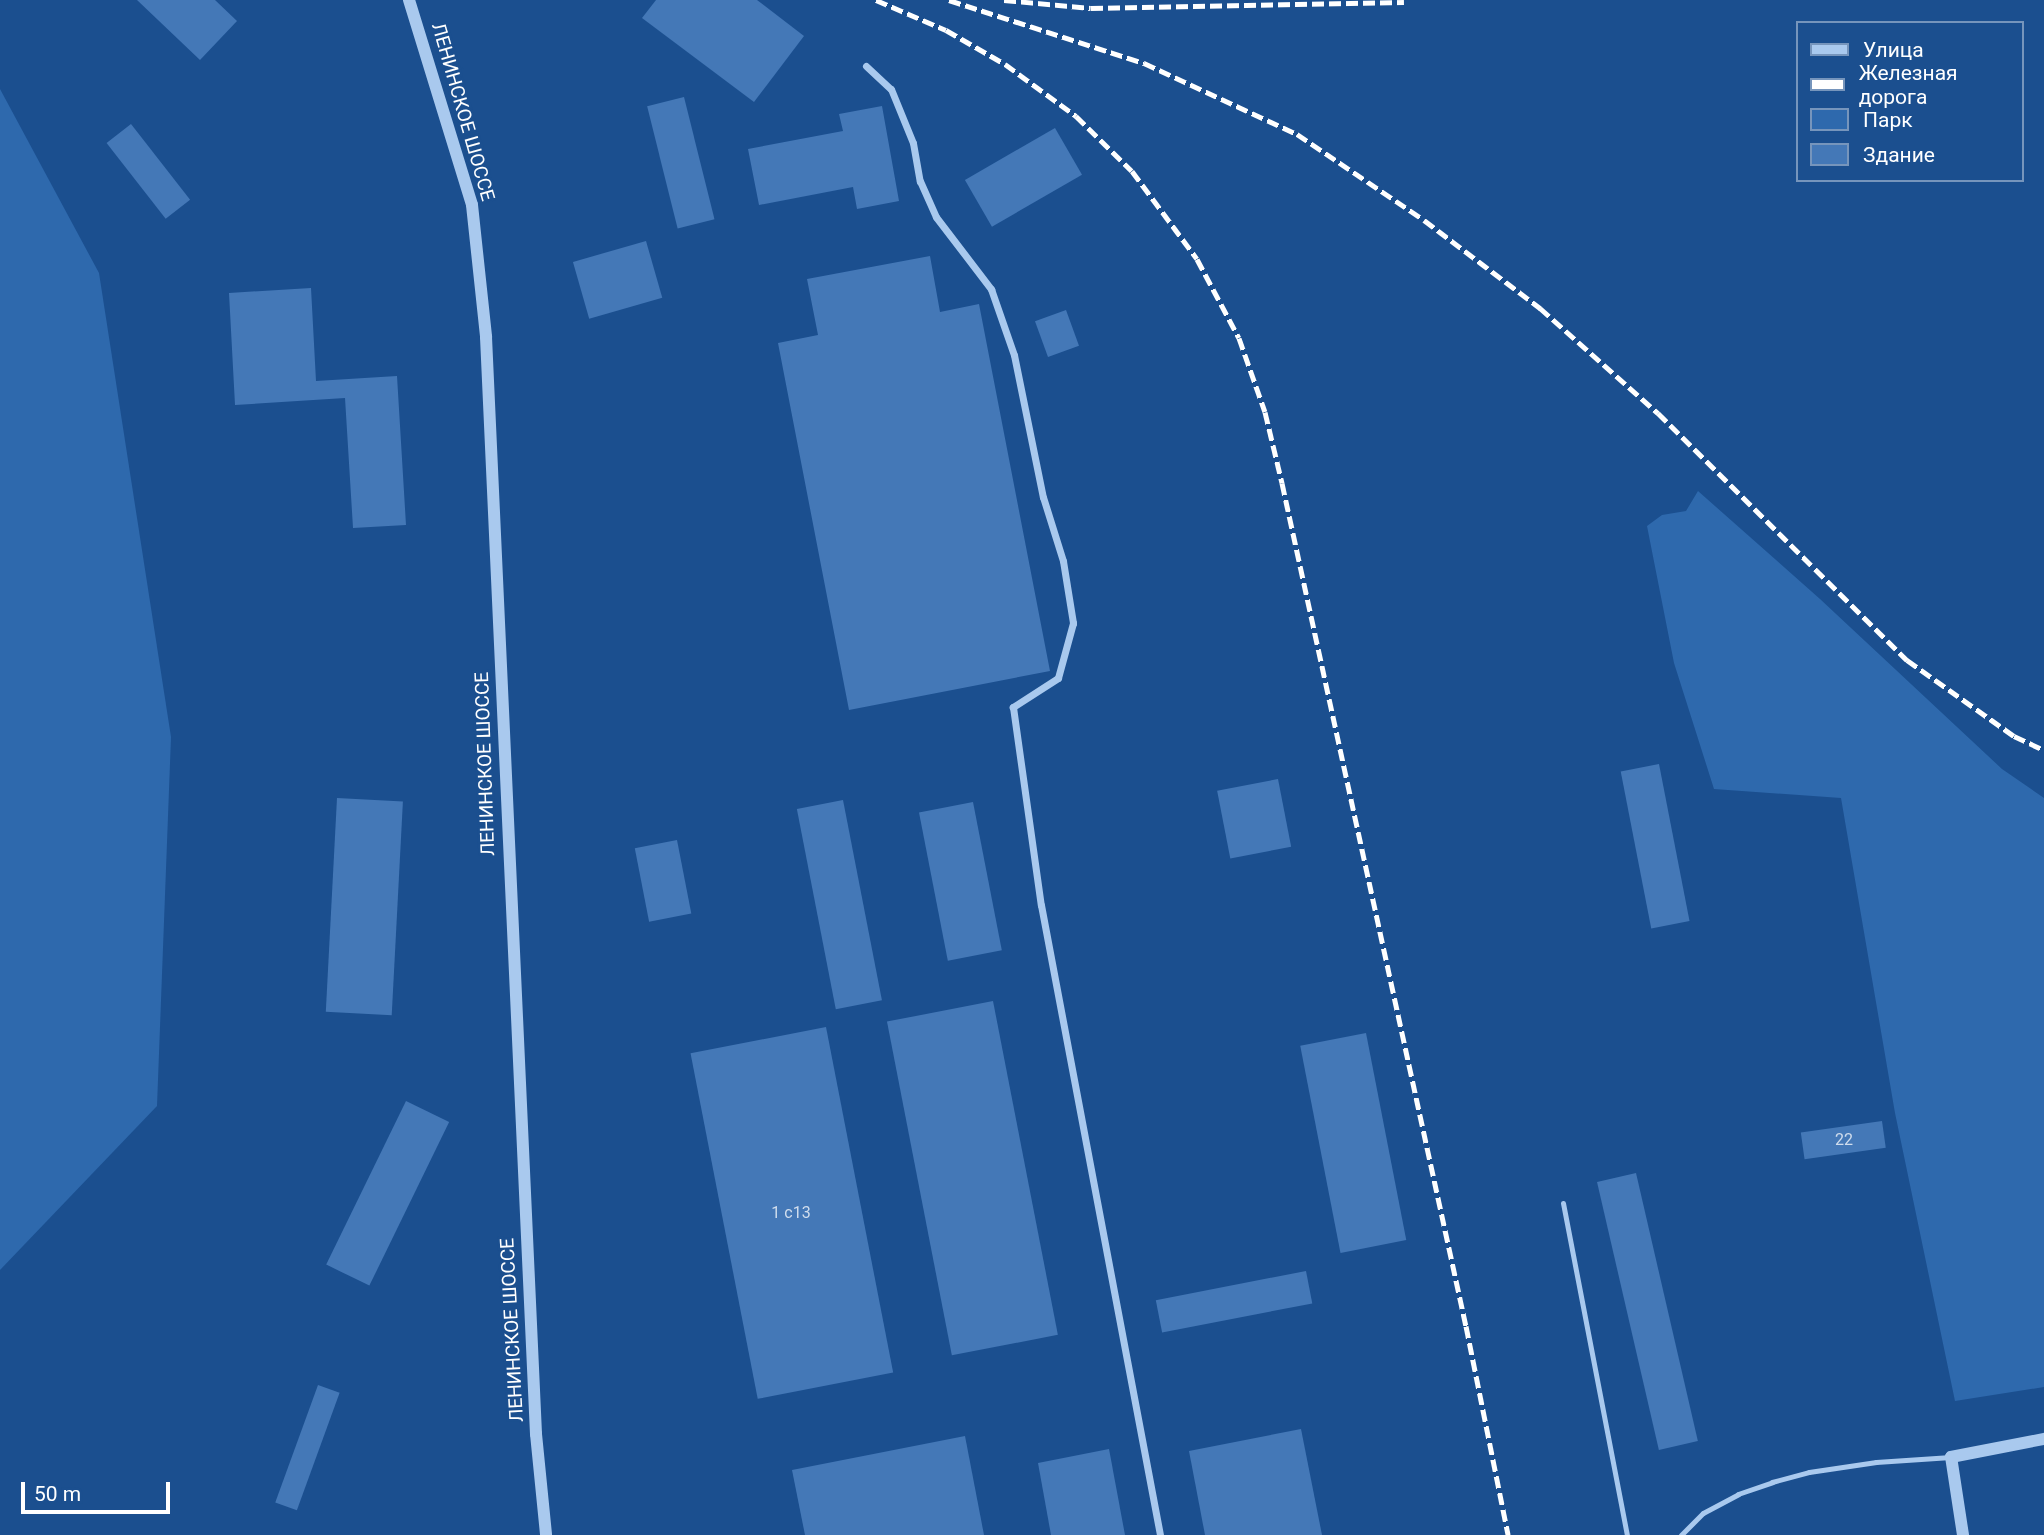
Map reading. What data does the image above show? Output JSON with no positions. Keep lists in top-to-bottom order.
{
  "streets": {
    "street": ["ЛЕНИНСКОЕ ШОССЕ"]
  },
  "house_numbers": ["22", "1 с13"],
  "legend": [
    "Улица",
    "Железная дорога",
    "Парк",
    "Здание"
  ],
  "scale_bar": "50 m"
}
